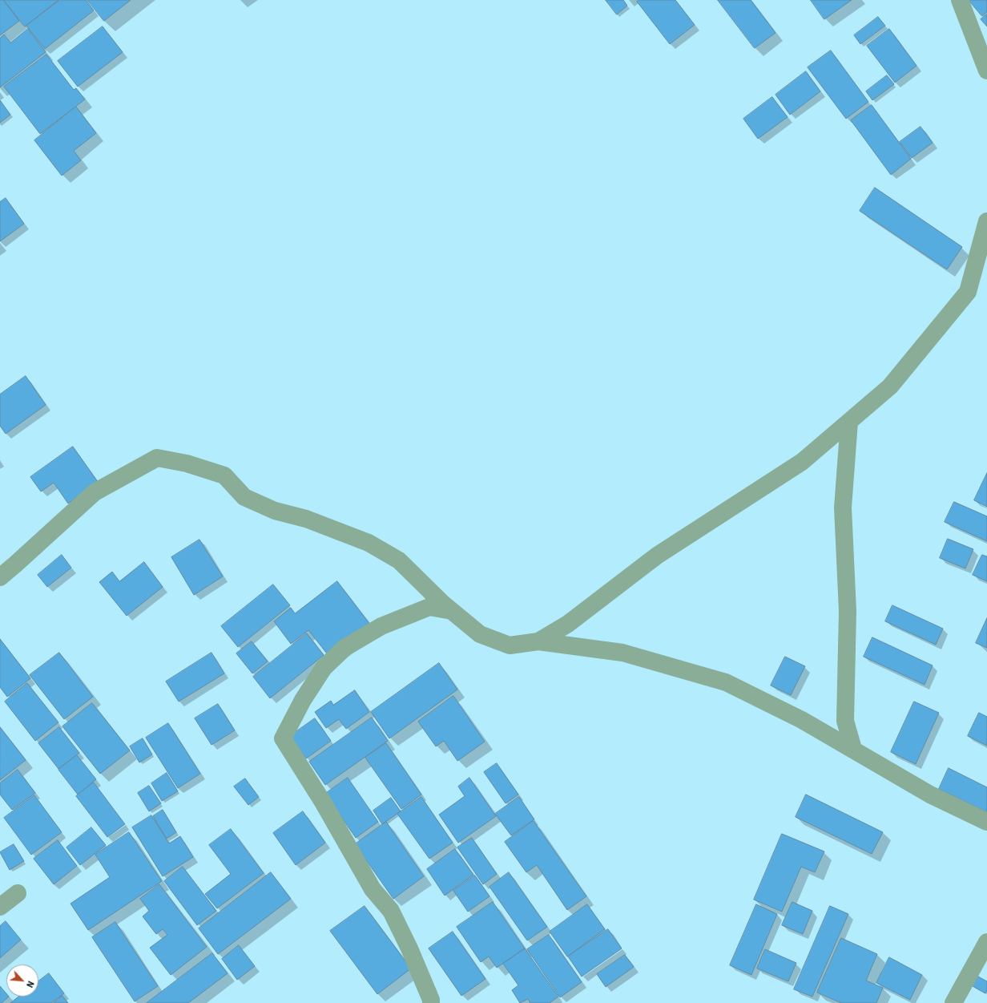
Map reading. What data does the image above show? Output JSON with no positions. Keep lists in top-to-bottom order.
{
  "north": "bottom right"
}
